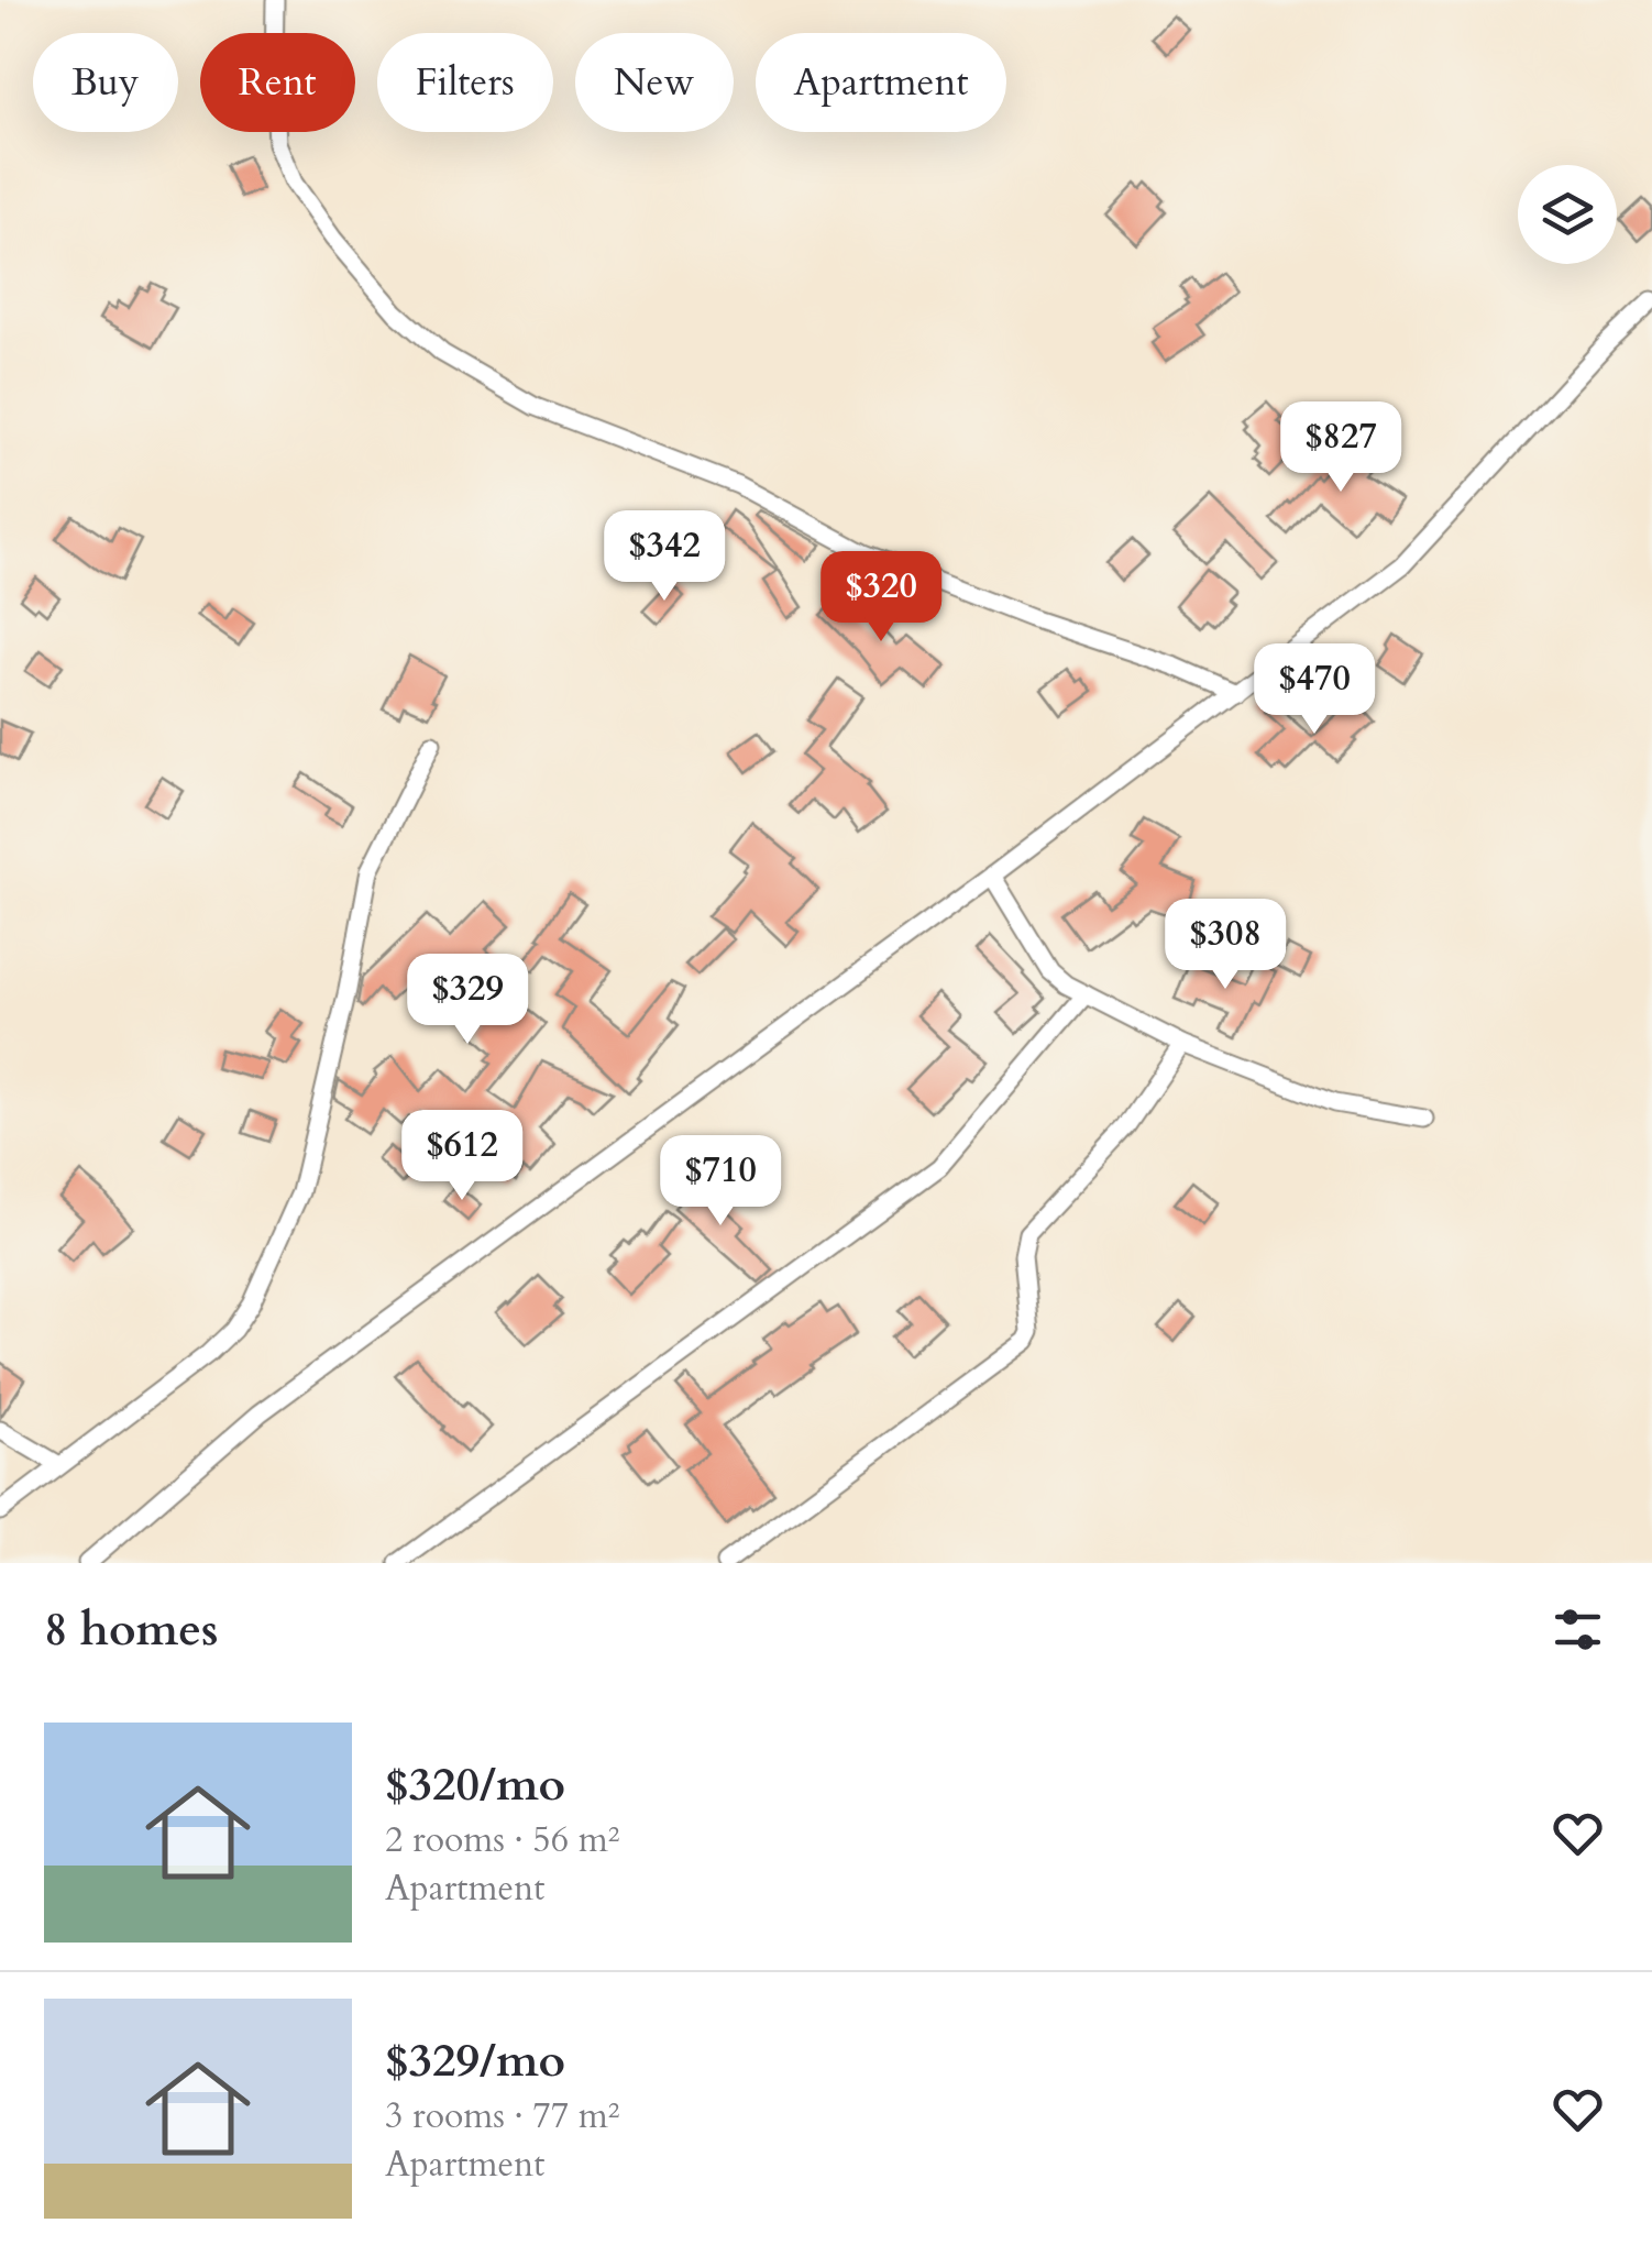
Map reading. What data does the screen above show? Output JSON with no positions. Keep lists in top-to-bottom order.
{
  "page": {
    "chip": [
      "Buy",
      "Rent",
      "Filters",
      "New",
      "Apartment"
    ],
    "price": [
      "$827",
      "$342",
      "$320",
      "$470",
      "$308",
      "$329",
      "$612",
      "$710"
    ],
    "heading": "8 homes",
    "list": [
      {
        "name": "$320/mo",
        "note": "2 rooms · 56 m² · Apartment"
      },
      {
        "name": "$329/mo",
        "note": "3 rooms · 77 m² · Apartment"
      }
    ]
  }
}
